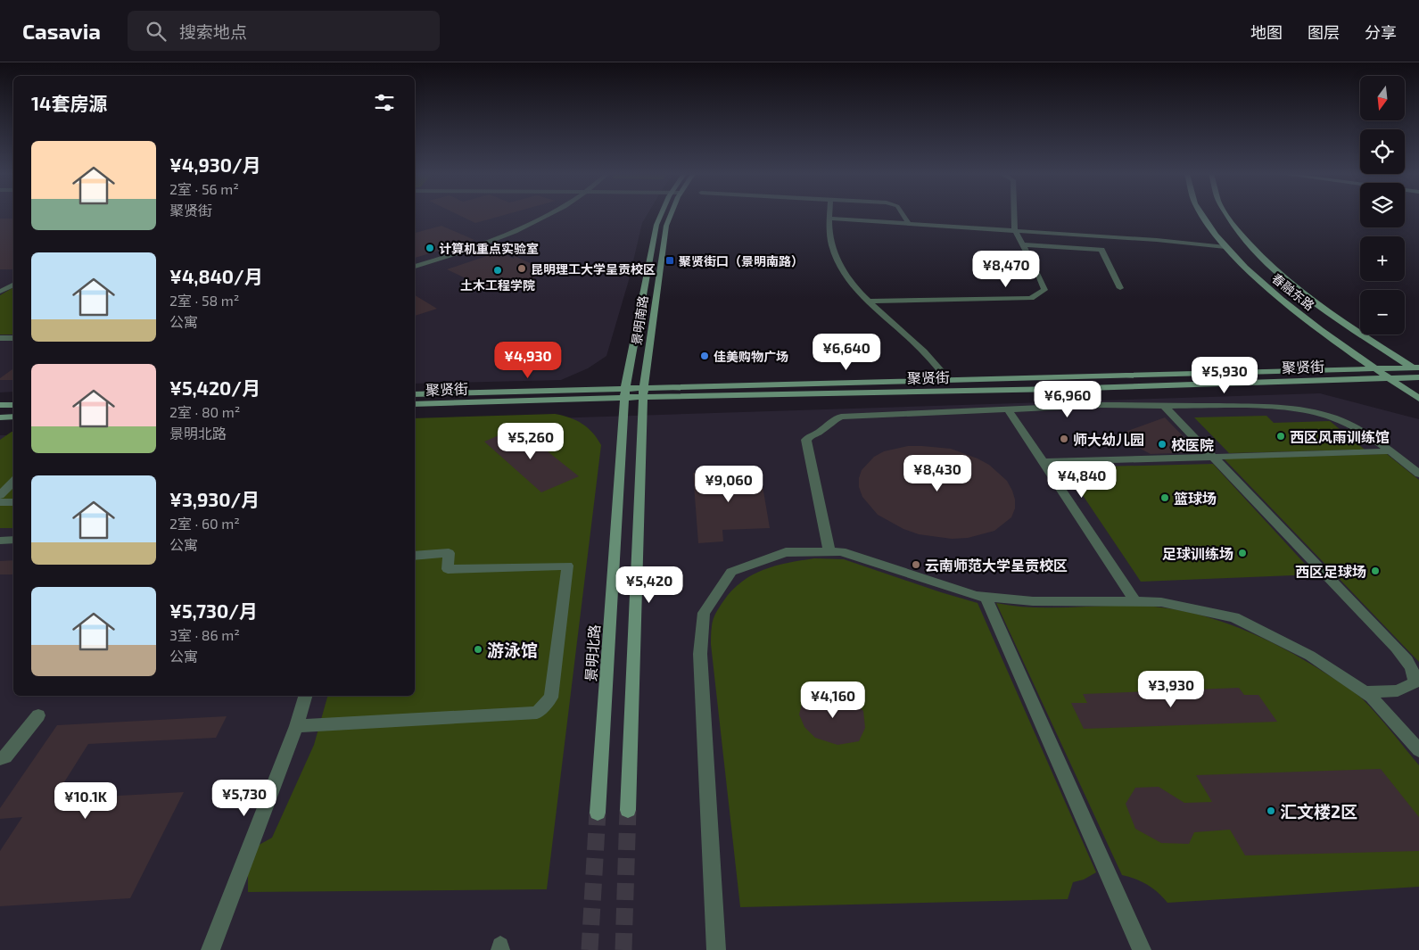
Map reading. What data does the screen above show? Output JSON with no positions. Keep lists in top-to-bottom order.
{
  "streets": {
    "main road": [
      "春融东路",
      "景明南路",
      "聚贤街",
      "景明北路"
    ]
  },
  "crossings": [
    ["春融东路", "聚贤街"],
    ["景明南路", "聚贤街"],
    ["景明南路", "景明北路"],
    ["聚贤街", "景明北路"]
  ],
  "places": {
    "other": [
      "计算机重点实验室",
      "昆明理工大学呈贡校区",
      "土木工程学院",
      "佳美购物广场",
      "西区风雨训练馆",
      "师大幼儿园",
      "校医院",
      "篮球场",
      "足球训练场",
      "云南师范大学呈贡校区",
      "西区足球场",
      "游泳馆",
      "汇文楼2区"
    ],
    "transit": ["聚贤街口（景明南路）"]
  },
  "north": "bottom",
  "page": {
    "header": "Casavia",
    "search": "搜索地点",
    "nav": ["地图", "图层", "分享"],
    "map_buttons": ["+", "−"],
    "heading": "14套房源",
    "list": [
      {
        "name": "¥4,930/月",
        "note": "2室 · 56 m² · 聚贤街"
      },
      {
        "name": "¥4,840/月",
        "note": "2室 · 58 m² · 公寓"
      },
      {
        "name": "¥5,420/月",
        "note": "2室 · 80 m² · 景明北路"
      },
      {
        "name": "¥3,930/月",
        "note": "2室 · 60 m² · 公寓"
      },
      {
        "name": "¥5,730/月",
        "note": "3室 · 86 m² · 公寓"
      }
    ],
    "price": [
      "¥8,470",
      "¥6,640",
      "¥4,930",
      "¥5,930",
      "¥6,960",
      "¥5,260",
      "¥8,430",
      "¥4,840",
      "¥9,060",
      "¥5,420",
      "¥3,930",
      "¥4,160",
      "¥5,730",
      "¥10.1K"
    ]
  }
}
